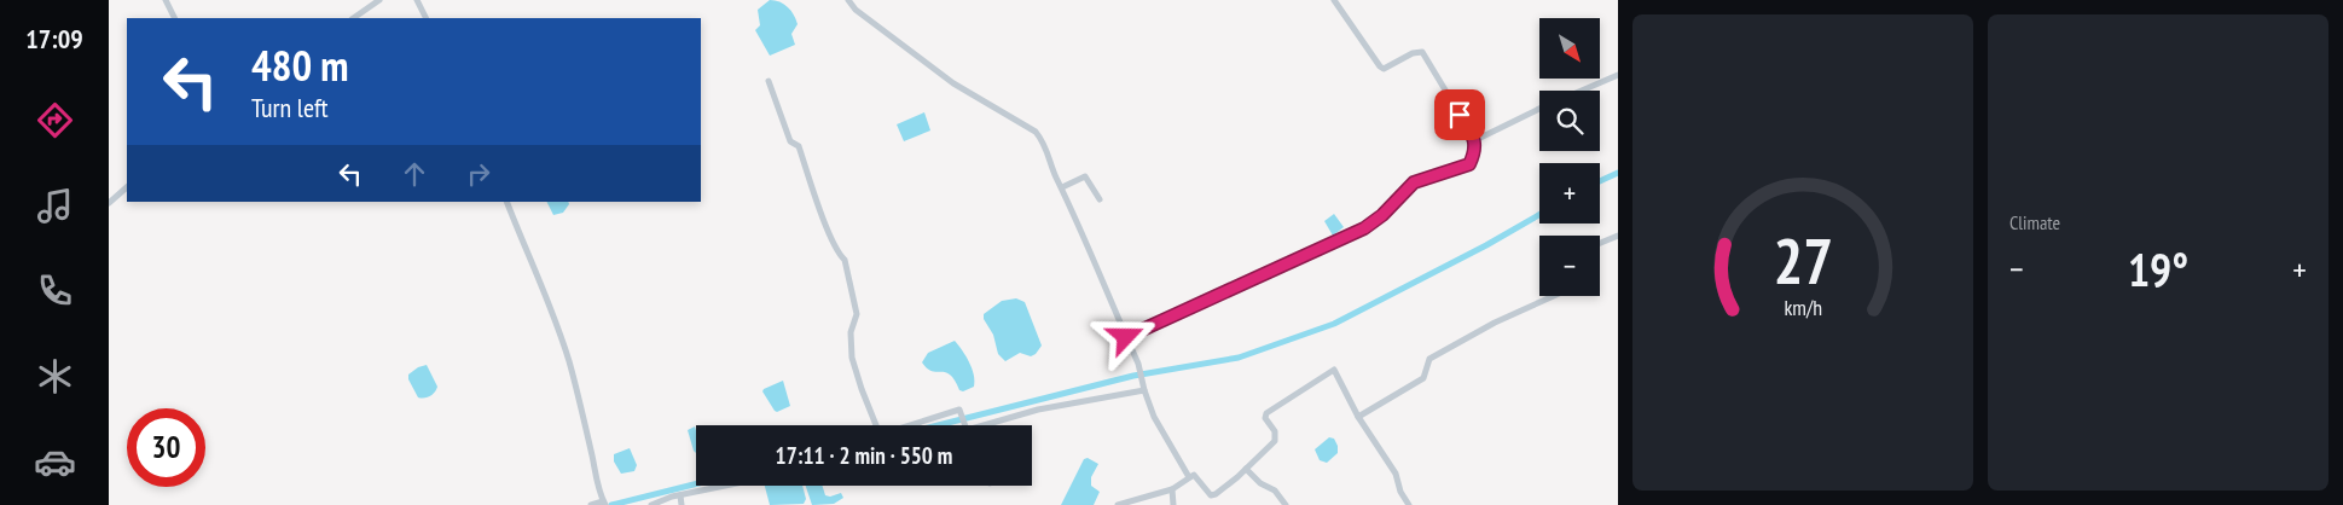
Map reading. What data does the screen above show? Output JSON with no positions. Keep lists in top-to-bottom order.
{
  "north": "bottom right",
  "page": {
    "tabs": "17:09",
    "tile": "Climate",
    "map_buttons": ["+", "−"],
    "turn": ["480 m", "Turn left"],
    "heat": ["−", "19°", "+"],
    "limit": "30",
    "trip": "17:11 · 2 min · 550 m",
    "gauge": ["27", "km/h"]
  }
}
